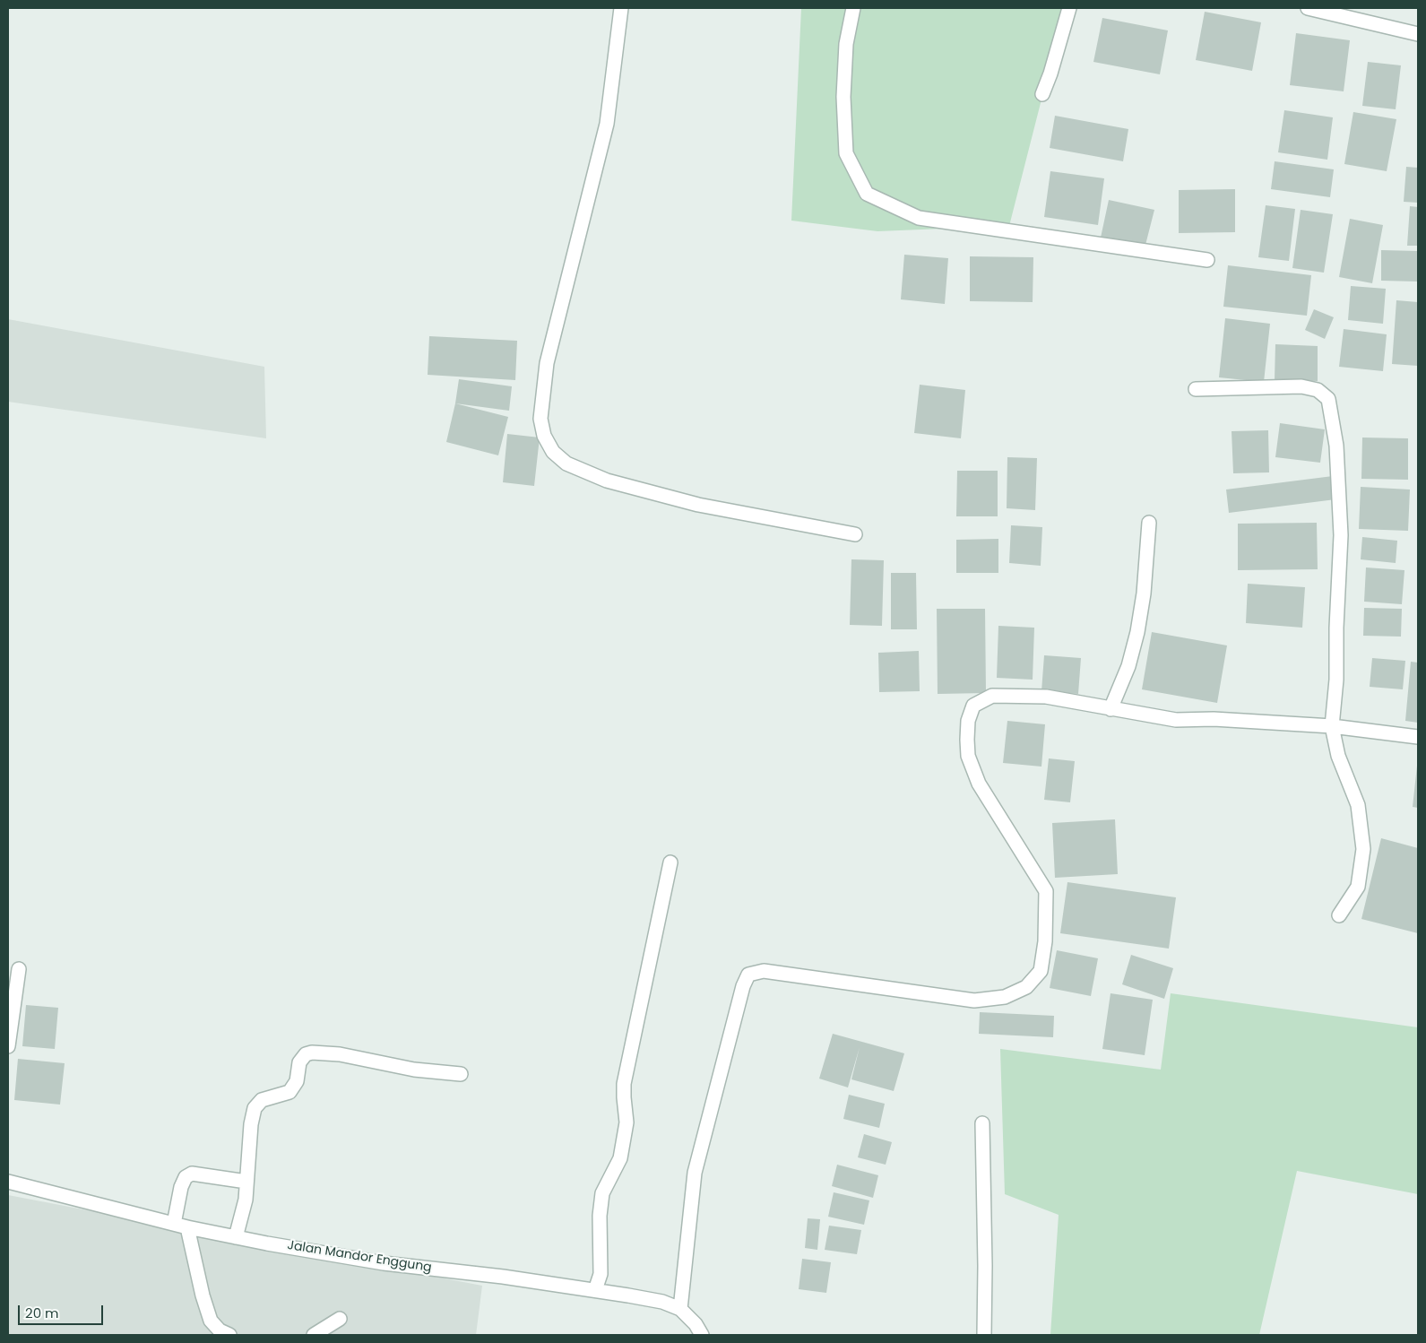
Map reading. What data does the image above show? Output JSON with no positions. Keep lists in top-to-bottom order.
{
  "streets": {
    "street": ["Jalan Mandor Enggung"]
  },
  "scale_bar": "20 m"
}
